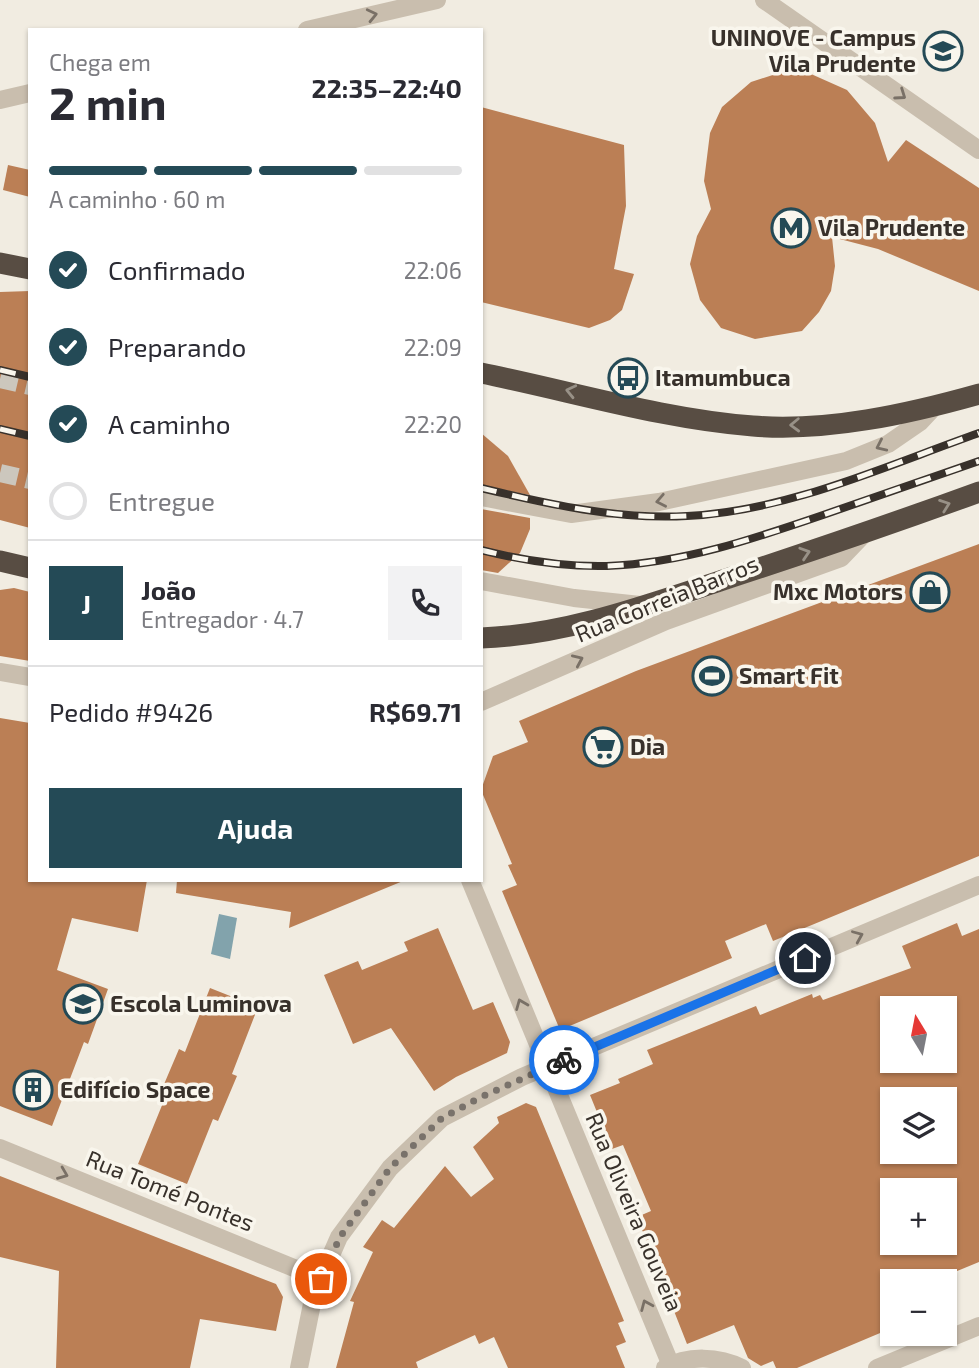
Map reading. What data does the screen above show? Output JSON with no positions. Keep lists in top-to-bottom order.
{
  "streets": {
    "street": ["Rua Correia Barros", "Rua Tomé Pontes", "Rua Oliveira Gouveia"]
  },
  "one_way": ["Rua Tomé Pontes", "Rua Oliveira Gouveia"],
  "places": {
    "school or university": ["UNINOVE - Campus Vila Prudente", "Escola Luminova"],
    "metro station": ["Vila Prudente"],
    "bus stop": ["Itamumbuca"],
    "shop": ["Mxc Motors"],
    "sports": ["Smart Fit"],
    "supermarket": ["Dia"],
    "building": ["Edifício Space"]
  },
  "north": "top",
  "page": {
    "heading": ["2 min", "Chega em", "22:35–22:40"],
    "panel": [
      "João",
      "Entregador · 4.7",
      "Pedido #9426",
      "R$69.71"
    ],
    "bar": "A caminho · 60 m",
    "list": [
      ["Confirmado", "22:06"],
      ["Preparando", "22:09"],
      ["A caminho", "22:20"],
      "Entregue"
    ],
    "round": "J",
    "buttons": "Ajuda",
    "map_buttons": ["+", "−"]
  }
}
